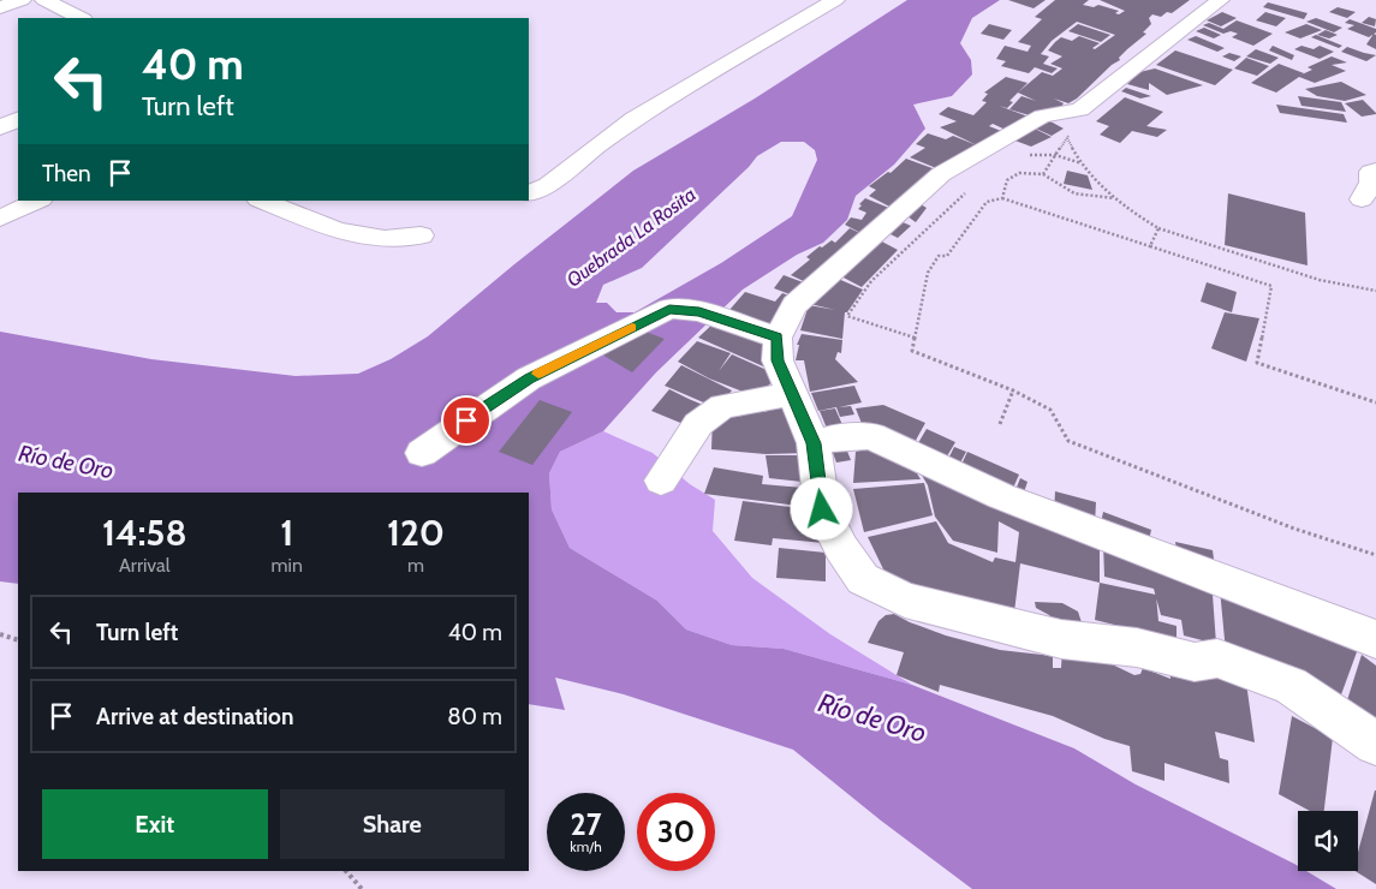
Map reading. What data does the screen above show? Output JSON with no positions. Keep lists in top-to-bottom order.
{
  "water": ["Quebrada La Rosita", "Río de Oro"],
  "page": {
    "turn": ["40 m", "Turn left"],
    "then": "Then",
    "eta": [
      "14:58",
      "Arrival",
      "1",
      "min",
      "120",
      "m"
    ],
    "list": [
      {
        "name": "Turn left",
        "value": "40 m"
      },
      {
        "name": "Arrive at destination",
        "value": "80 m"
      }
    ],
    "buttons": ["Exit", "Share"],
    "speed": "27 km/h",
    "limit": "30"
  }
}
